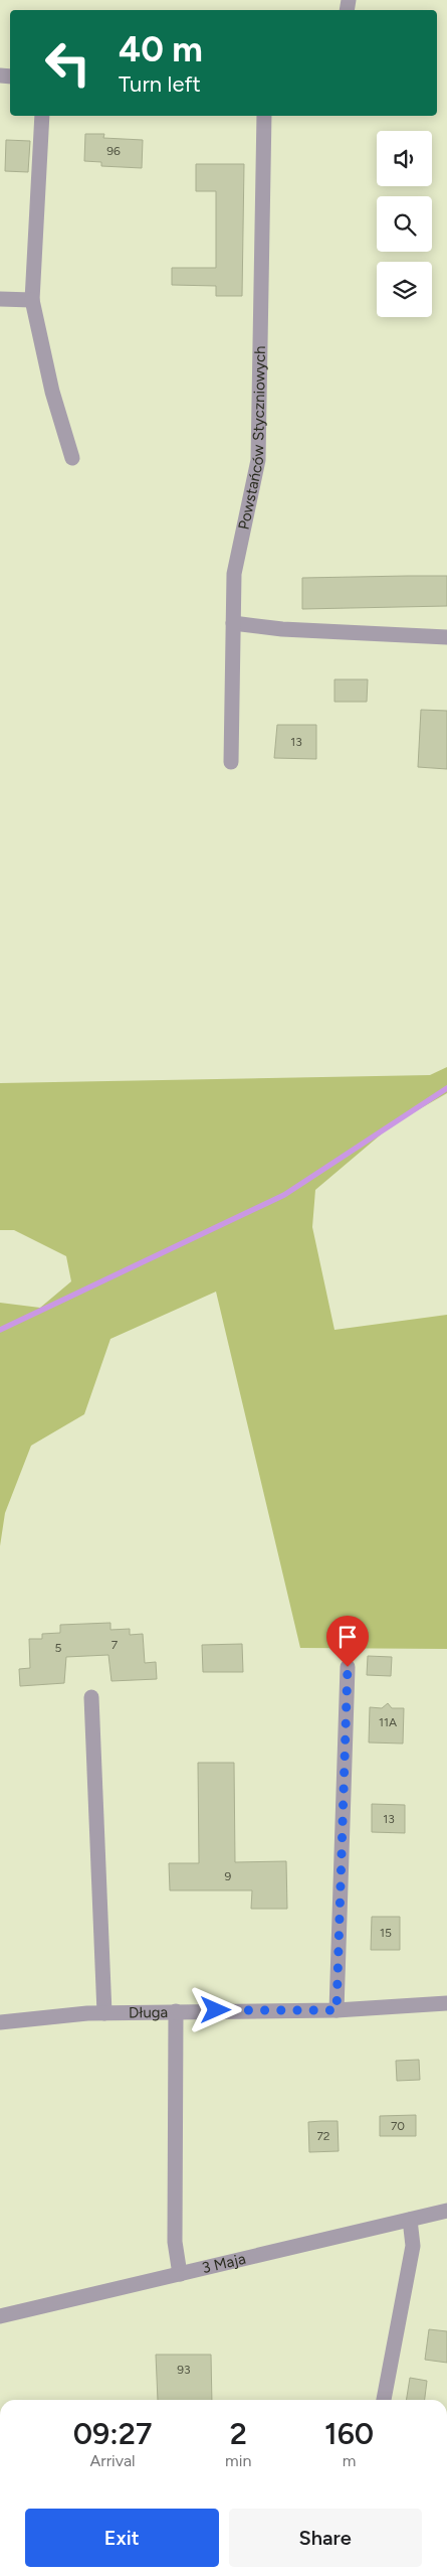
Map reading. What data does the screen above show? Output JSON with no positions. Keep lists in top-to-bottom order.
{
  "streets": {
    "street": ["Powstańców Styczniowych", "Długa", "3 Maja"]
  },
  "house_numbers": [
    "96",
    "13",
    "7",
    "5",
    "11A",
    "13",
    "9",
    "15",
    "70",
    "72",
    "93"
  ],
  "page": {
    "turn": ["40 m", "Turn left"],
    "eta": [
      "09:27",
      "Arrival",
      "2",
      "min",
      "160",
      "m"
    ],
    "buttons": ["Exit", "Share"]
  }
}
